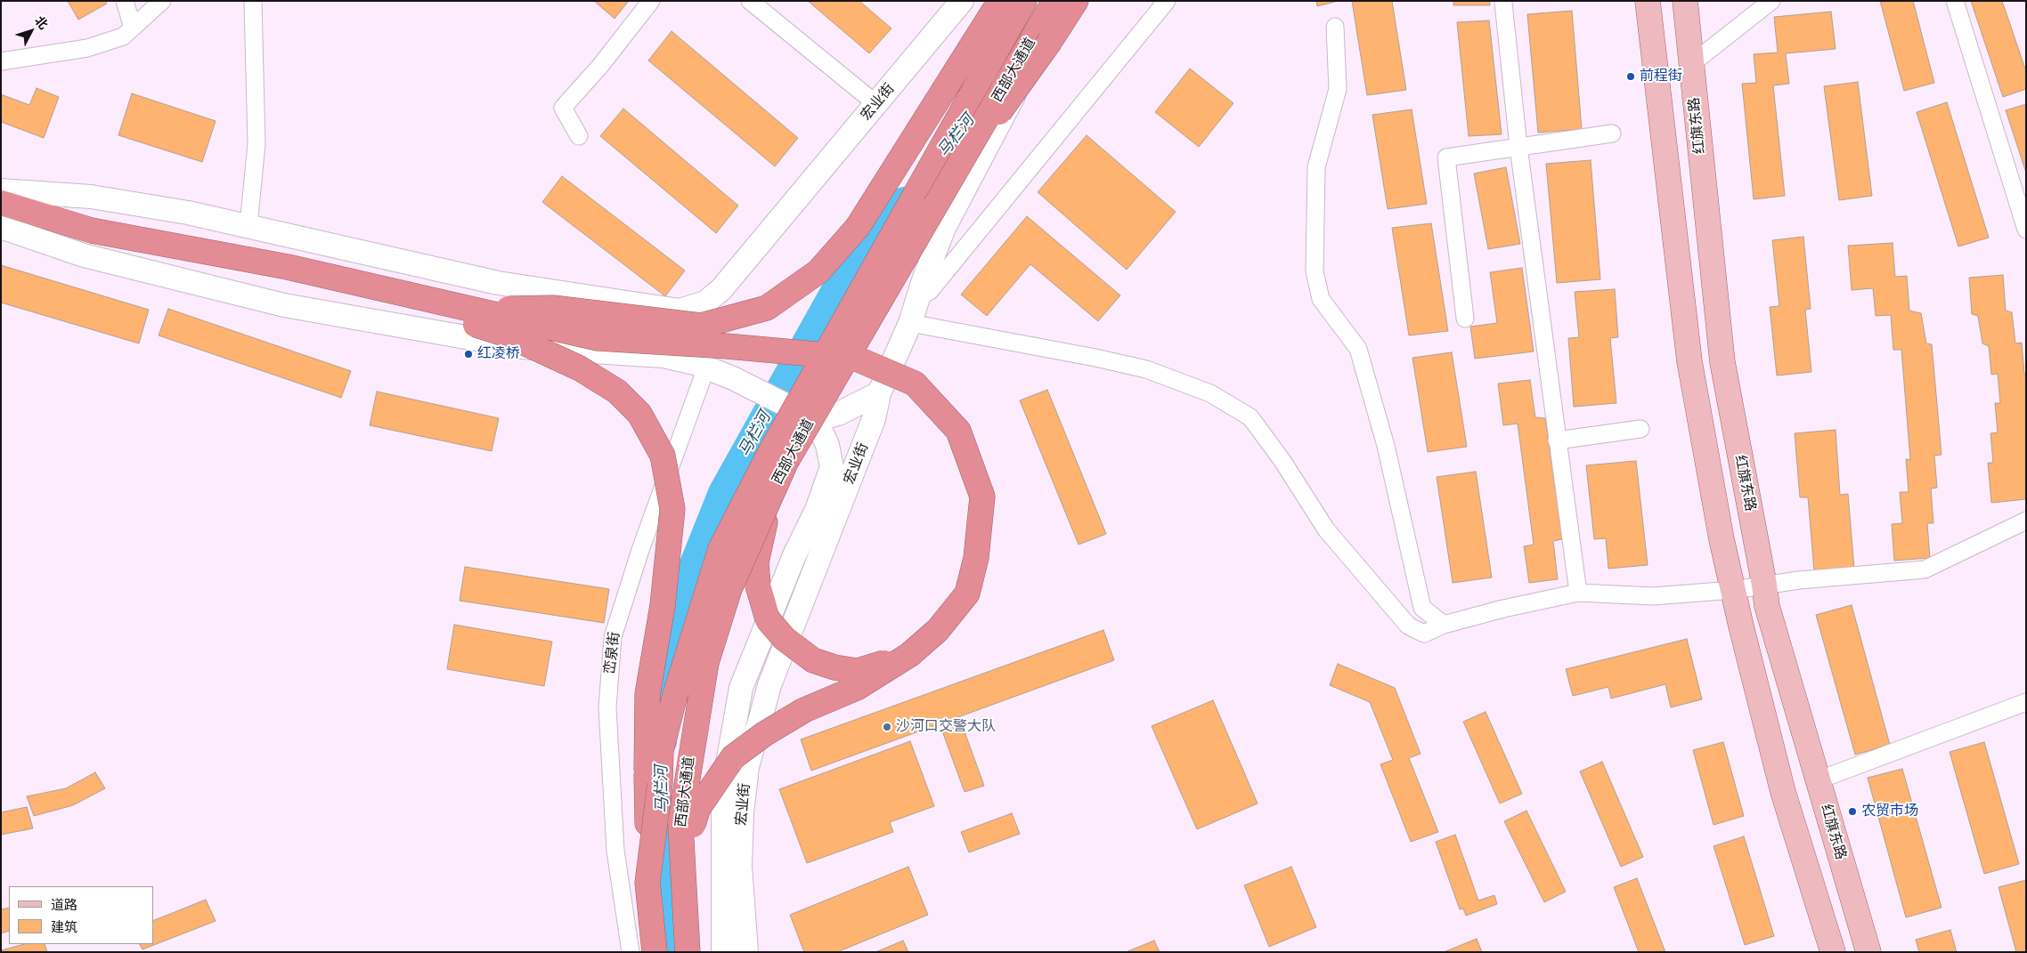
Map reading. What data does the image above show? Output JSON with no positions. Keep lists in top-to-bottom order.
{
  "streets": {
    "highway": ["西部大通道"],
    "main road": ["宏业街", "红旗东路"],
    "street": ["峦泉街"]
  },
  "water": ["马栏河"],
  "places": [
    "前程街",
    "红凌桥",
    "沙河口交警大队",
    "农贸市场"
  ],
  "legend": ["道路", "建筑"],
  "north": "top right"
}
